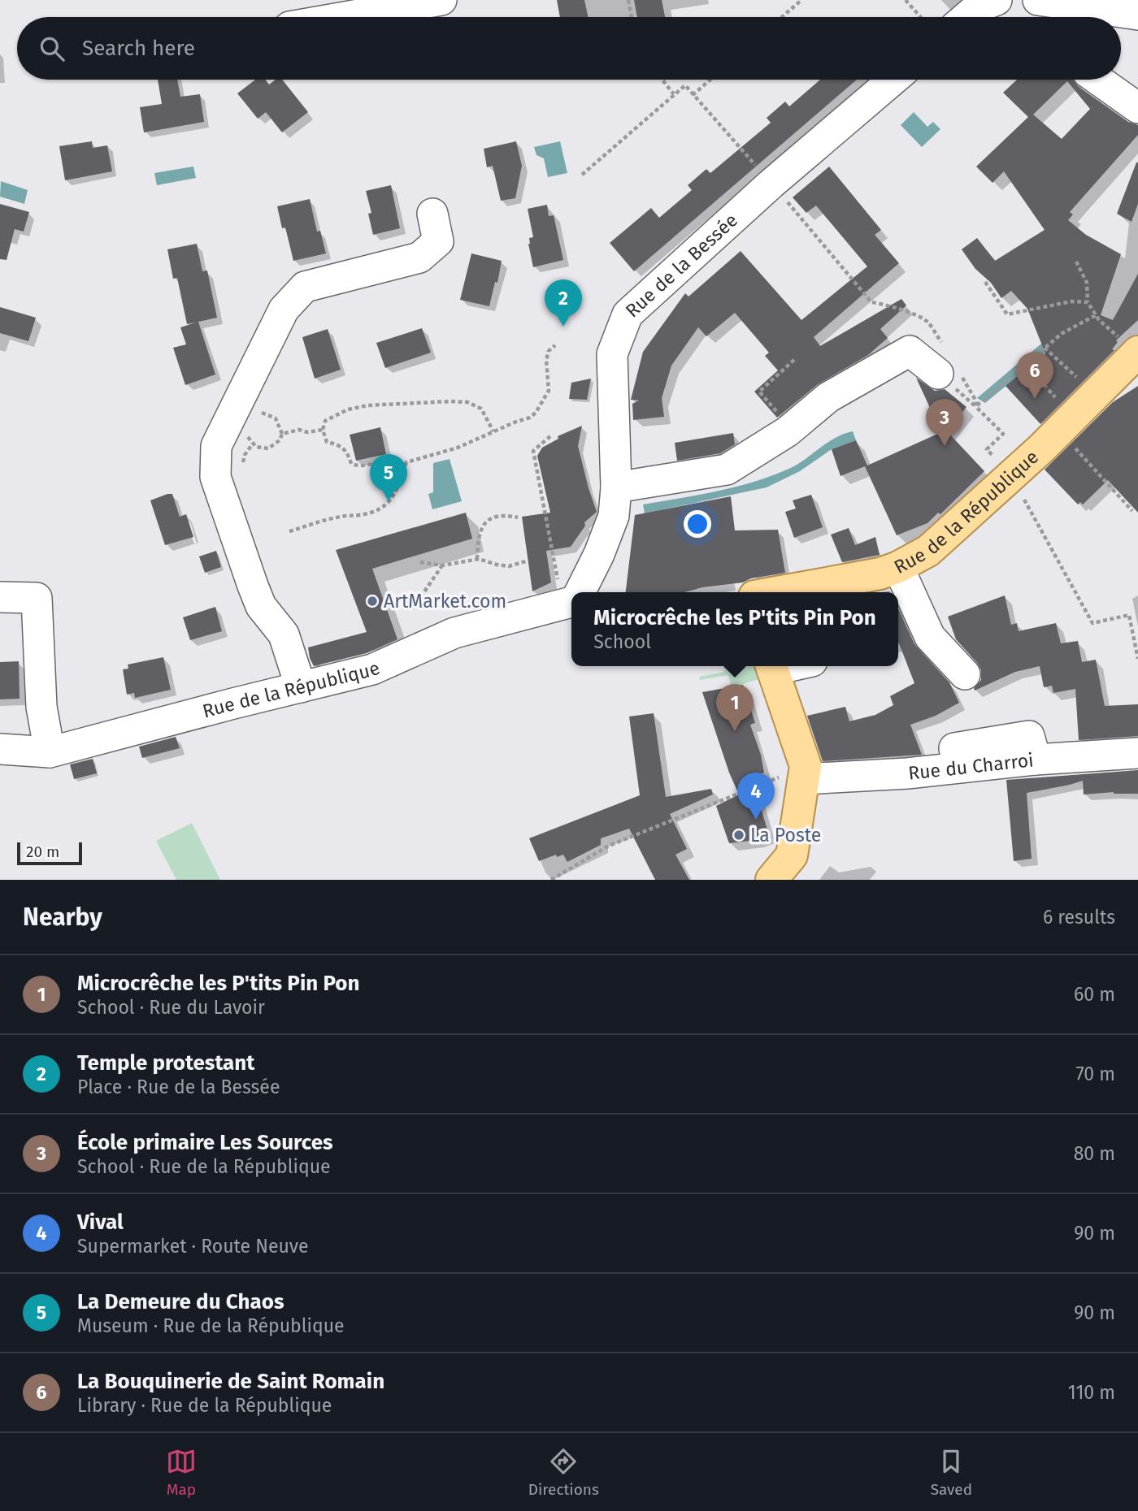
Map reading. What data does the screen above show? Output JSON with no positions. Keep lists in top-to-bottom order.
{
  "streets": {
    "main road": ["Rue de la République"],
    "street": ["Rue de la Bessée", "Rue du Charroi"]
  },
  "places": ["ArtMarket.com", "La Poste"],
  "scale_bar": "20 m",
  "page": {
    "search": "Search here",
    "pins": [
      "2",
      "6",
      "3",
      "5",
      "1",
      "4"
    ],
    "popup": ["Microcrêche les P'tits Pin Pon", "School"],
    "scale": "20 m",
    "heading": ["Nearby", "6 results"],
    "list": [
      {
        "mark": "1",
        "name": "Microcrêche les P'tits Pin Pon",
        "note": "School · Rue du Lavoir",
        "value": "60 m"
      },
      {
        "mark": "2",
        "name": "Temple protestant",
        "note": "Place · Rue de la Bessée",
        "value": "70 m"
      },
      {
        "mark": "3",
        "name": "École primaire Les Sources",
        "note": "School · Rue de la République",
        "value": "80 m"
      },
      {
        "mark": "4",
        "name": "Vival",
        "note": "Supermarket · Route Neuve",
        "value": "90 m"
      },
      {
        "mark": "5",
        "name": "La Demeure du Chaos",
        "note": "Museum · Rue de la République",
        "value": "90 m"
      },
      {
        "mark": "6",
        "name": "La Bouquinerie de Saint Romain",
        "note": "Library · Rue de la République",
        "value": "110 m"
      }
    ],
    "nav": ["Map", "Directions", "Saved"]
  }
}
